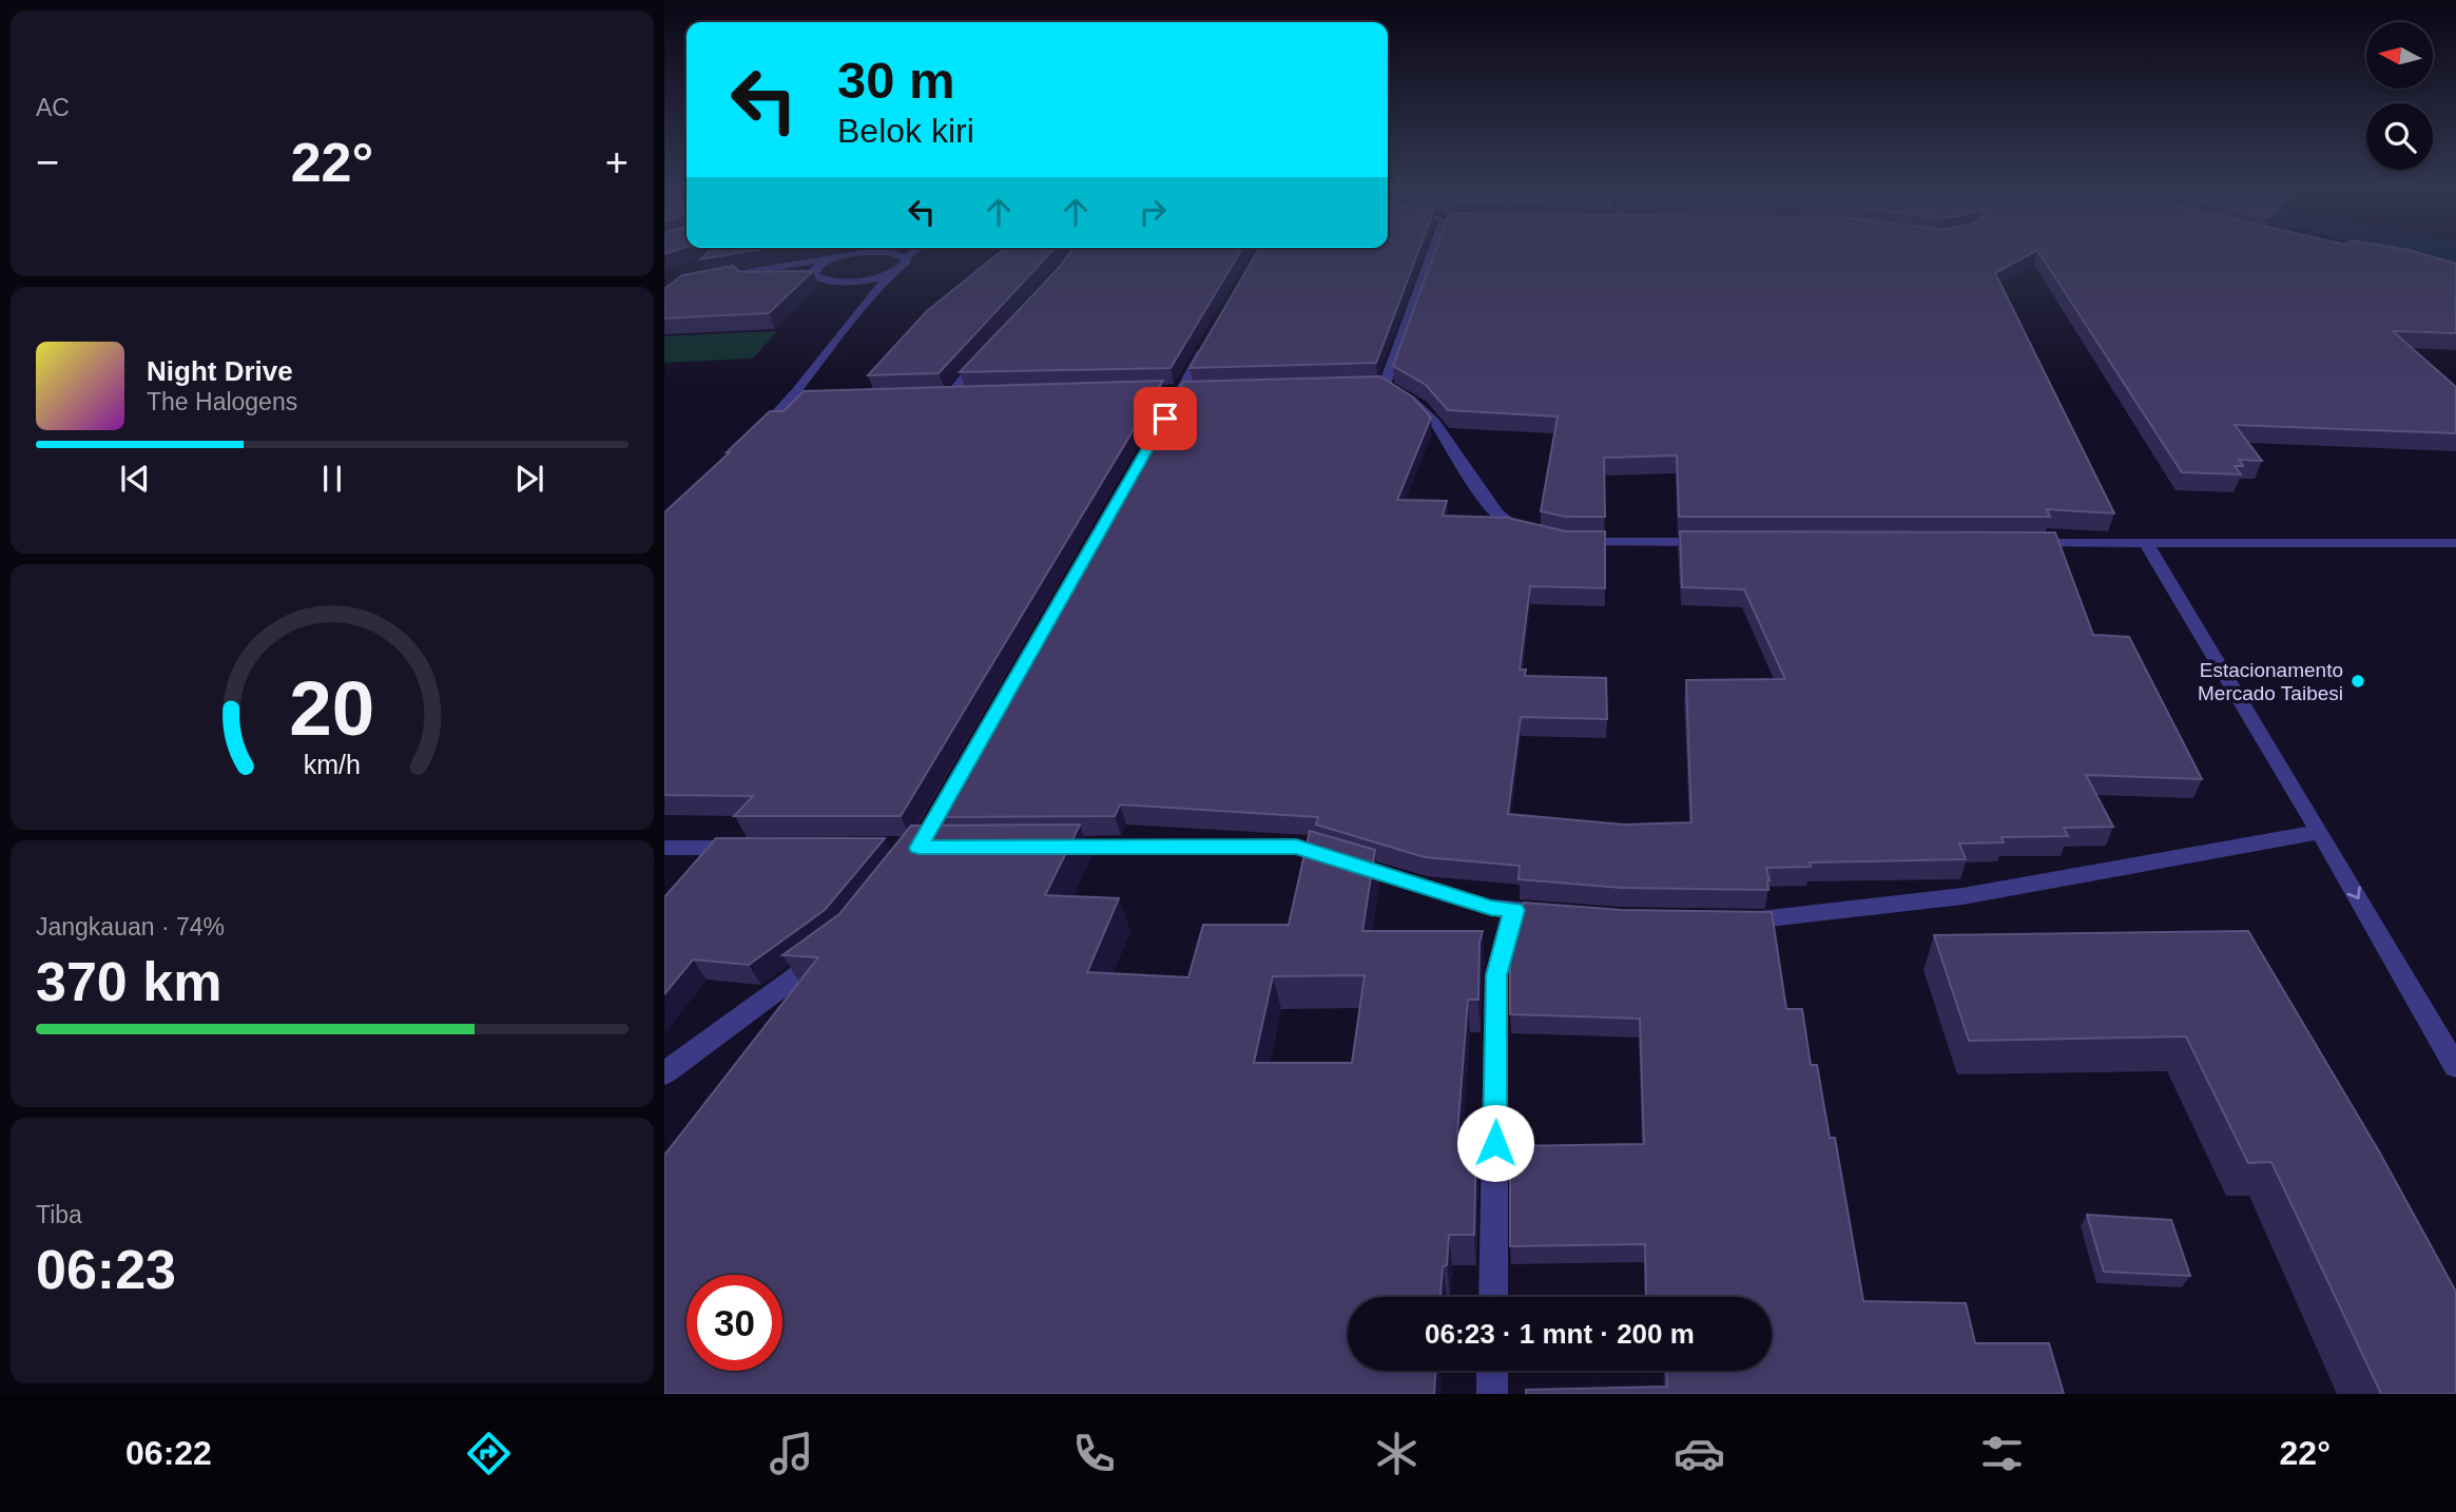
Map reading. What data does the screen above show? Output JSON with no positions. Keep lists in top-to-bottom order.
{
  "places": ["Estacionamento Mercado Taibesi"],
  "north": "left",
  "page": {
    "tile": [
      "AC",
      ["Jangkauan · 74%", "370 km"],
      ["Tiba", "06:23"]
    ],
    "turn": ["30 m", "Belok kiri"],
    "heat": ["−", "22°", "+"],
    "song": ["Night Drive", "The Halogens"],
    "limit": "30",
    "trip": "06:23 · 1 mnt · 200 m",
    "tabs": ["06:22", "22°"],
    "gauge": ["20", "km/h"]
  }
}
